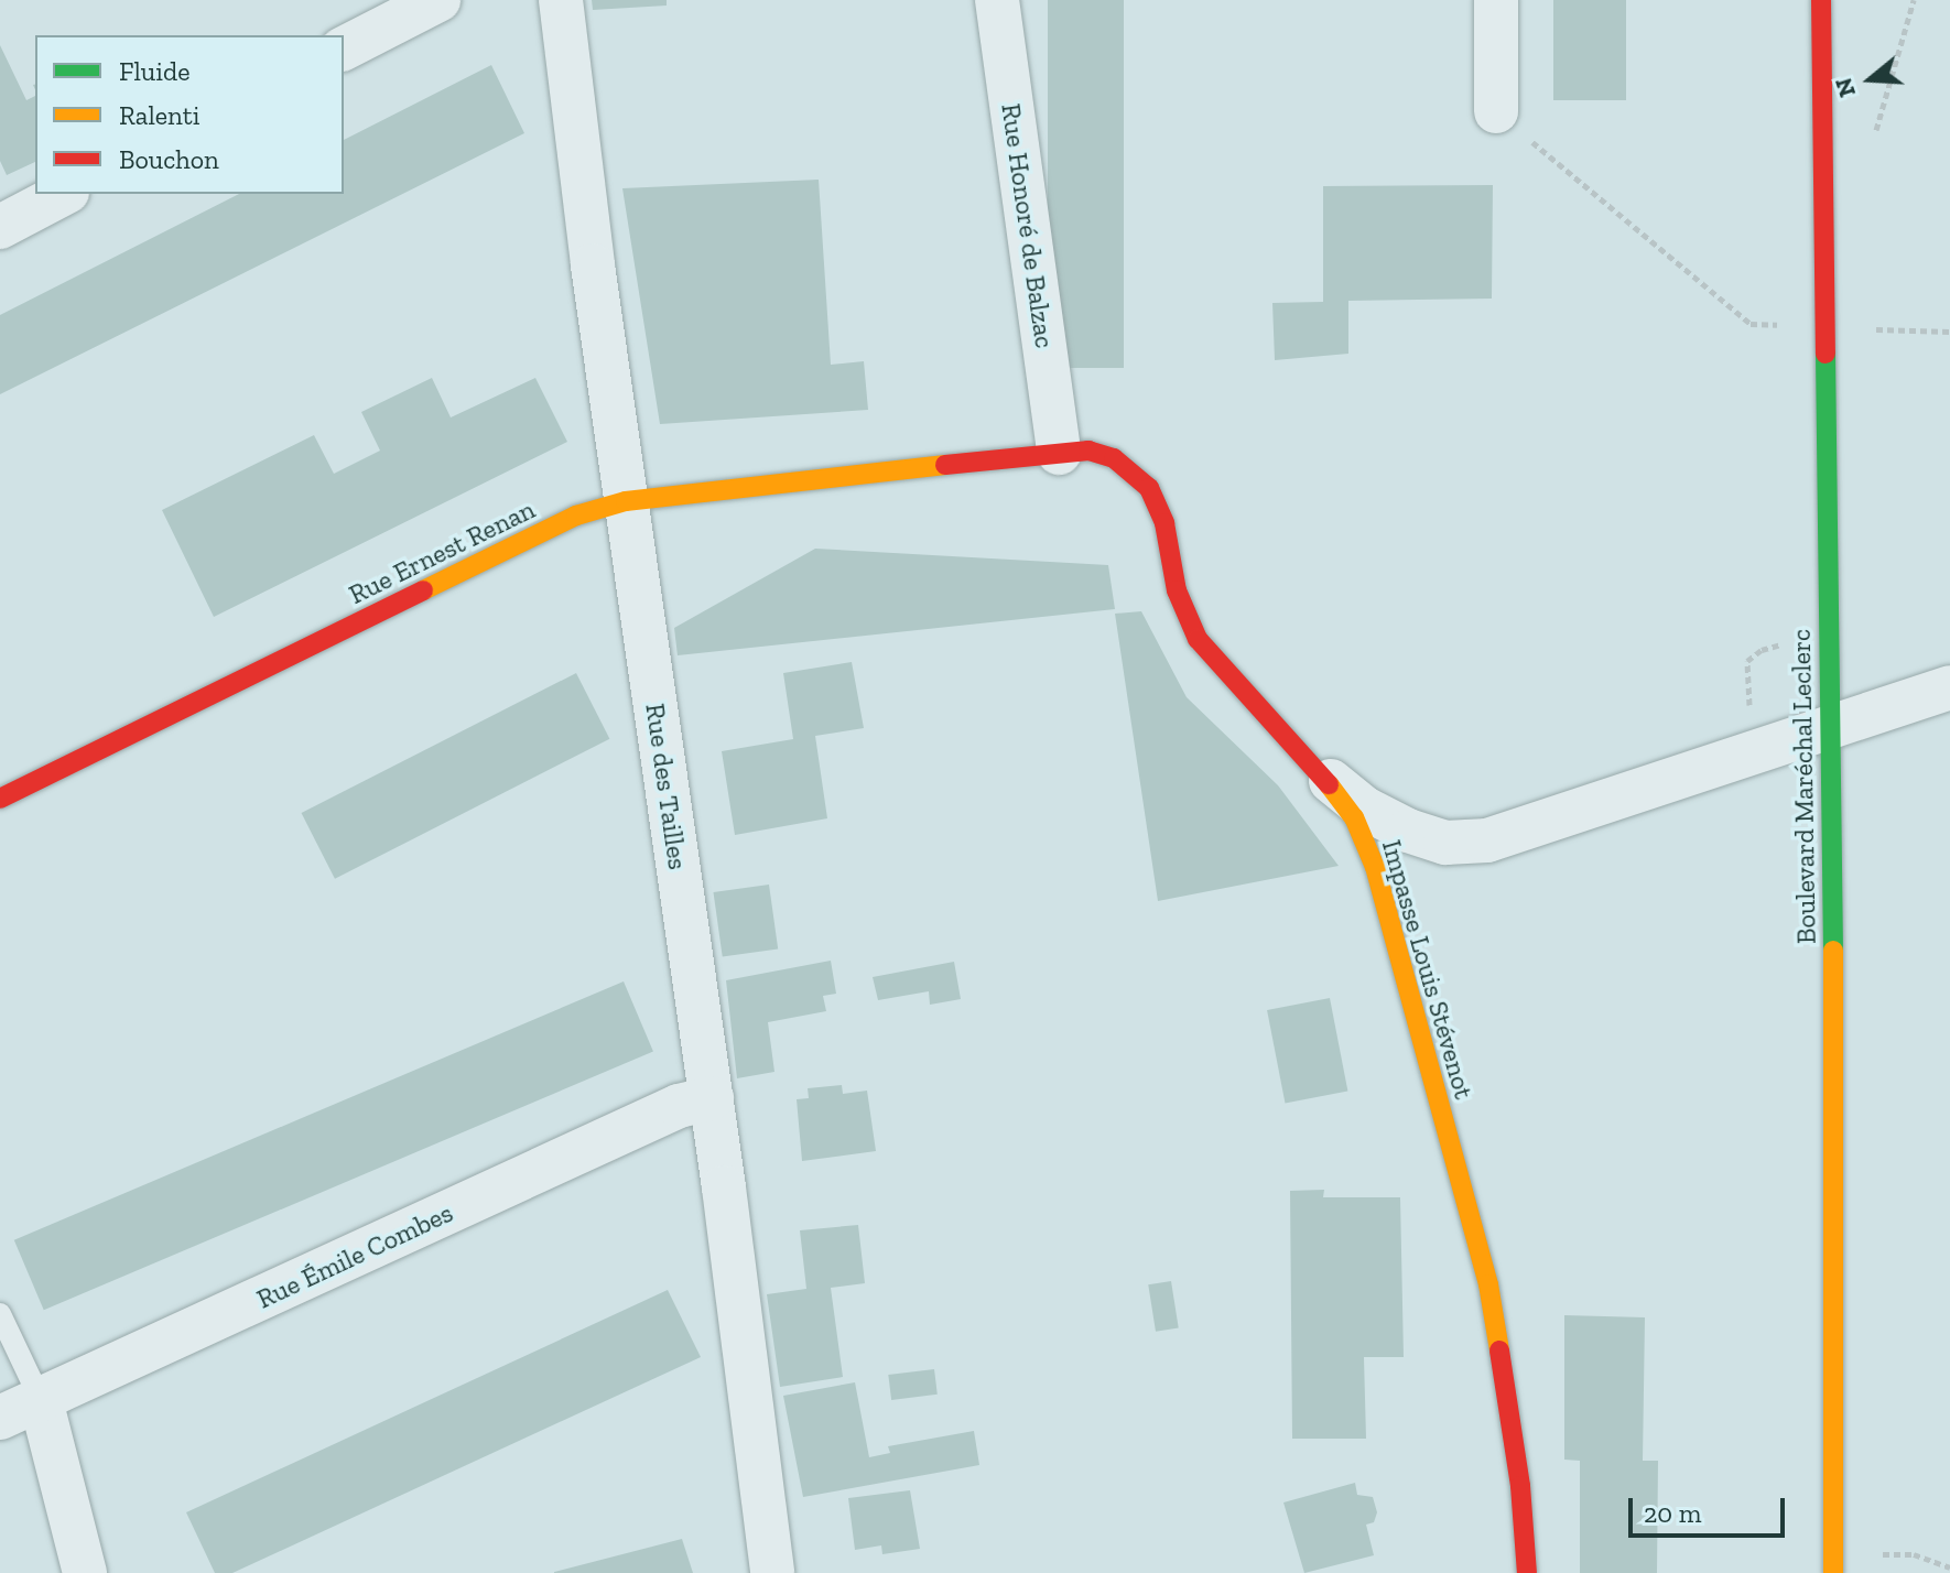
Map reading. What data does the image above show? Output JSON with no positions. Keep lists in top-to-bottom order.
{
  "streets": {
    "street": [
      "Rue Honoré de Balzac",
      "Rue Ernest Renan",
      "Rue des Tailles",
      "Boulevard Maréchal Leclerc",
      "Impasse Louis Stévenot",
      "Rue Émile Combes"
    ]
  },
  "crossings": [
    ["Rue Honoré de Balzac", "Rue Ernest Renan"],
    ["Rue Ernest Renan", "Rue des Tailles"],
    ["Rue Ernest Renan", "Impasse Louis Stévenot"],
    ["Rue des Tailles", "Rue Émile Combes"]
  ],
  "legend": ["Fluide", "Ralenti", "Bouchon"],
  "scale_bar": "20 m",
  "north": "left"
}
